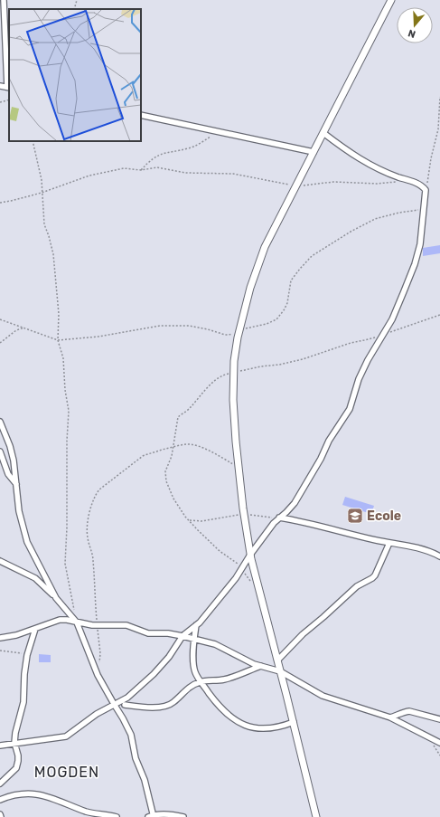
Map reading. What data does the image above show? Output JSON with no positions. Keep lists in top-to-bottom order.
{
  "districts": ["MOGDEN"],
  "places": {
    "school or university": ["Ecole"]
  },
  "north": "bottom"
}
